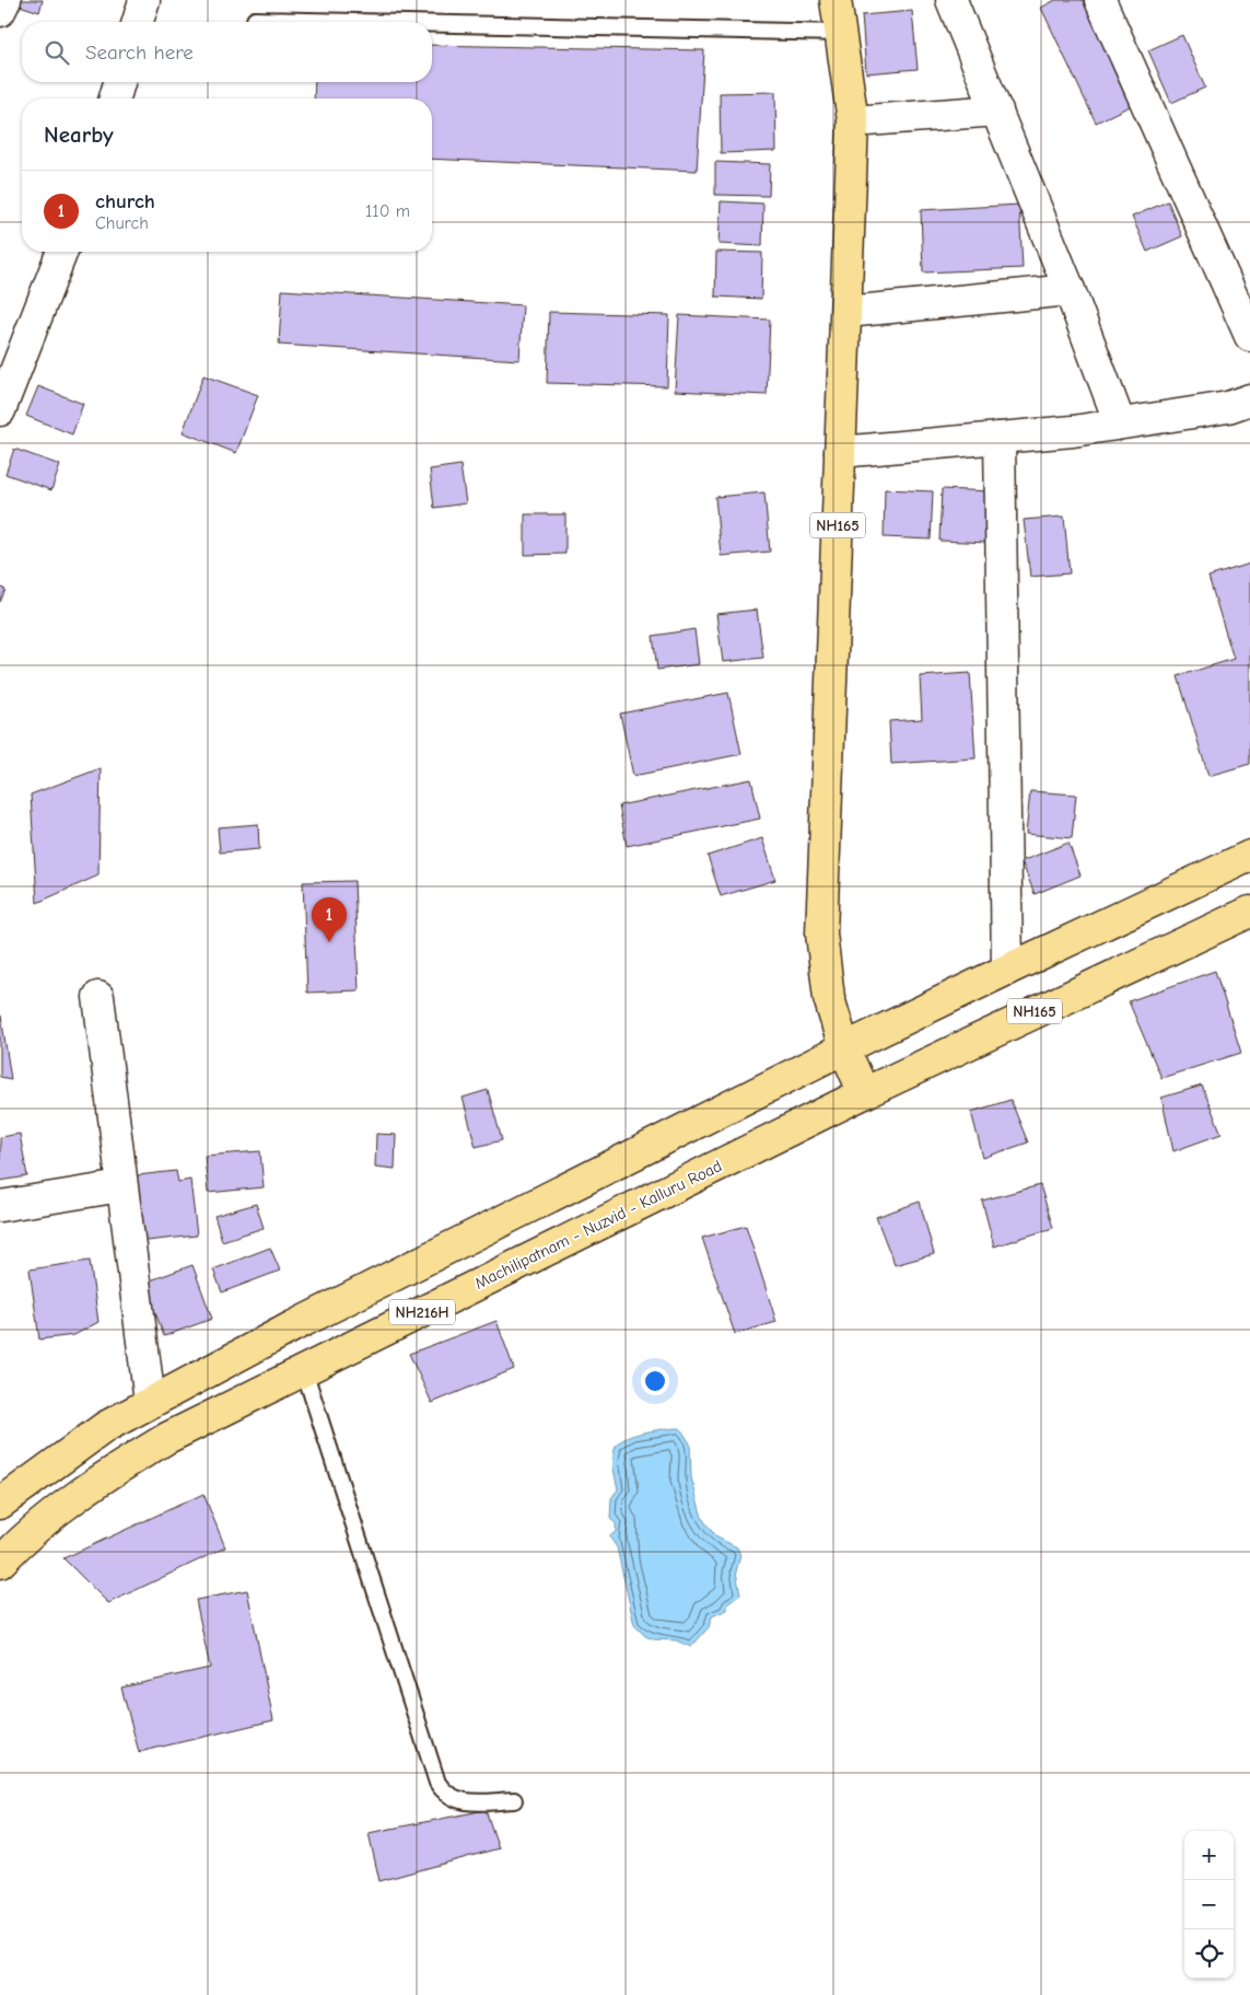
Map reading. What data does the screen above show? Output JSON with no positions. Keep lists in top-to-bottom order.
{
  "streets": {
    "highway": ["NH165", "Machilipatnam - Nuzvid - Kalluru Road", "NH216H"]
  },
  "crossings": [
    ["NH165", "Machilipatnam - Nuzvid - Kalluru Road"],
    ["NH165", "NH216H"]
  ],
  "page": {
    "search": "Search here",
    "heading": "Nearby",
    "list": [
      {
        "mark": "1",
        "name": "church",
        "note": "Church",
        "value": "110 m"
      }
    ],
    "pins": "1",
    "map_buttons": ["+", "−"]
  }
}
